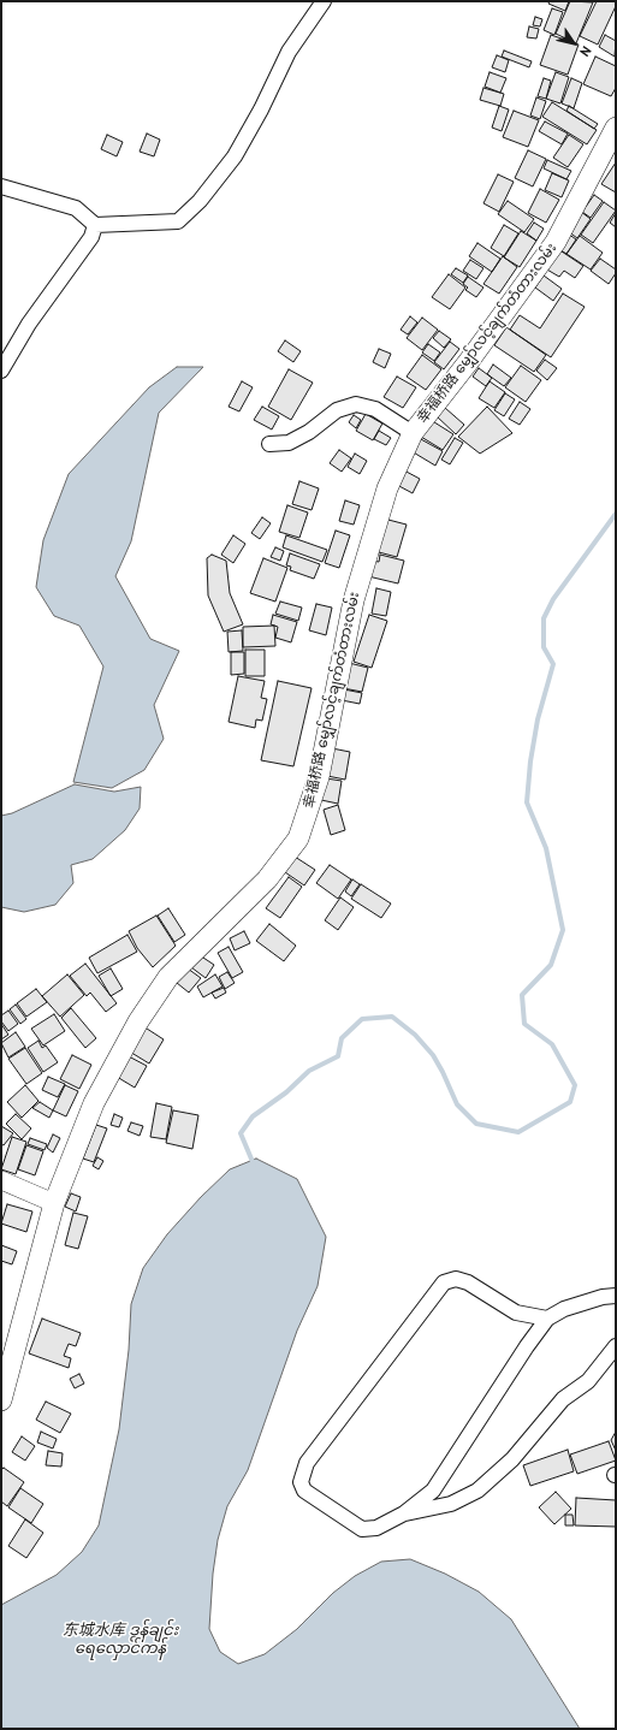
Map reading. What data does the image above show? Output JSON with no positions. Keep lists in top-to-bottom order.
{
  "streets": {
    "main road": ["幸福桥路 မျှော်လင့်ချက်တံတားလမ်း"]
  },
  "water": ["东城水库 ဒွန်ချင်း ရေလှောင်ကန်"],
  "north": "bottom right"
}
